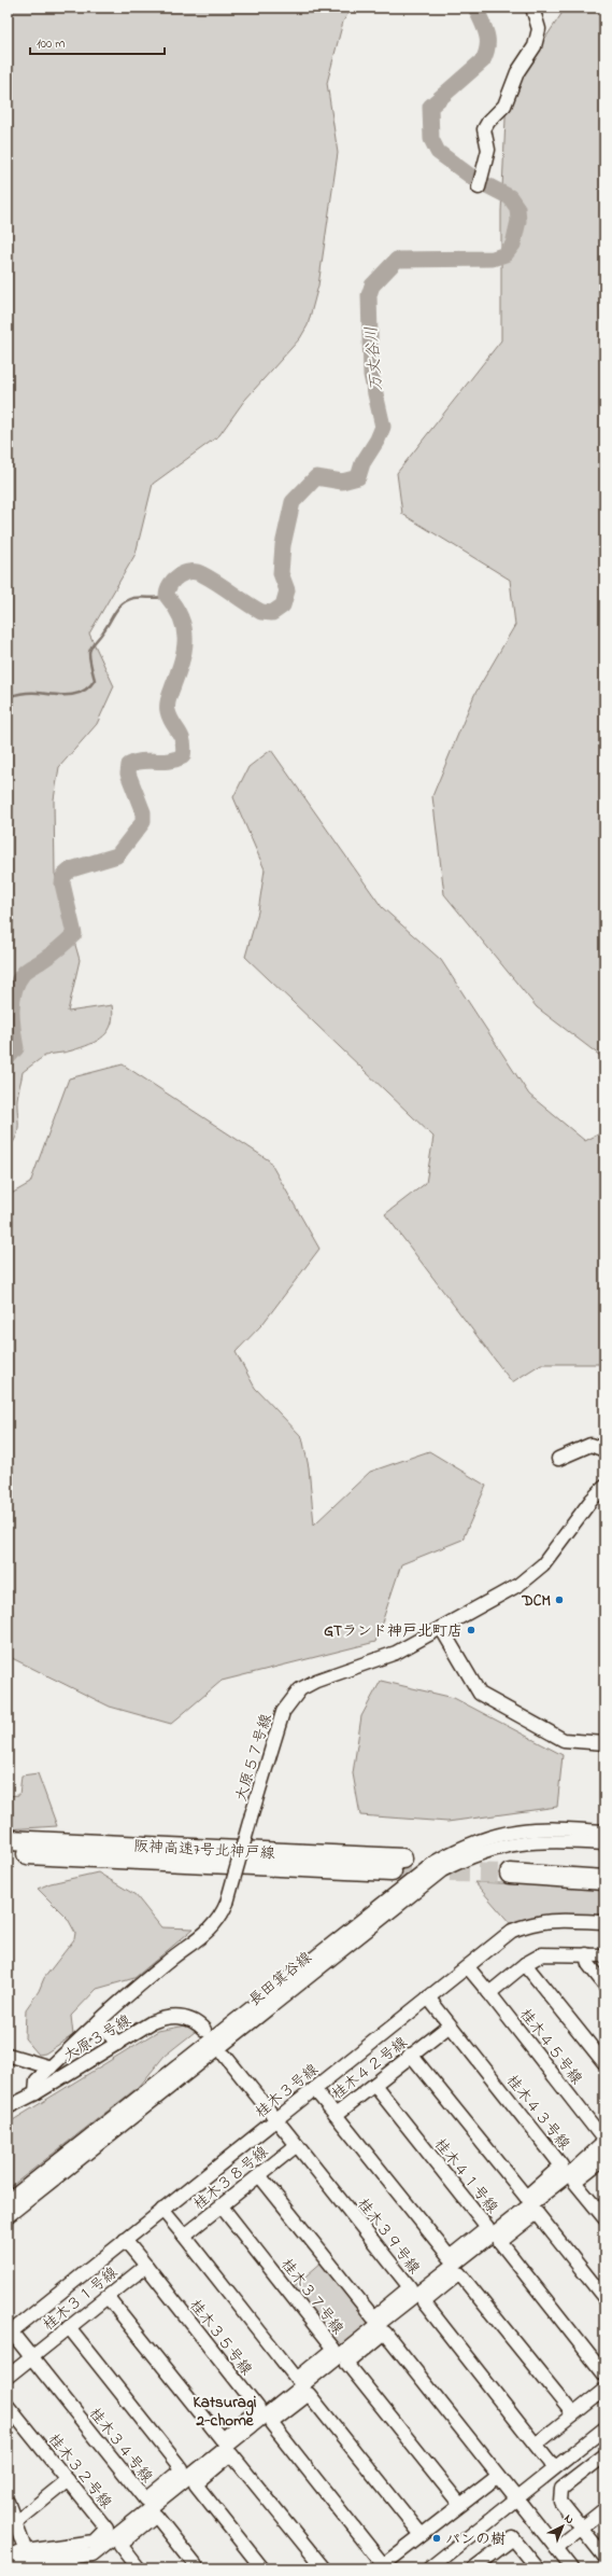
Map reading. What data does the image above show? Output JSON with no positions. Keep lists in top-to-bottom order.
{
  "streets": {
    "highway": ["阪神高速7号北神戸線"],
    "street": [
      "大原５７号線",
      "長田箕谷線",
      "大原３号線",
      "桂木４５号線",
      "桂木４２号線",
      "桂木３号線",
      "桂木４３号線",
      "桂木４１号線",
      "桂木３８号線",
      "桂木３９号線",
      "桂木３７号線",
      "桂木３１号線",
      "桂木３５号線",
      "桂木３４号線",
      "桂木３２号線"
    ]
  },
  "crossings": [
    ["大原５７号線", "大原３号線"],
    ["桂木４２号線", "桂木３号線"],
    ["桂木４２号線", "桂木４３号線"],
    ["桂木４２号線", "桂木４１号線"],
    ["桂木３号線", "桂木４３号線"],
    ["桂木３号線", "桂木３４号線"],
    ["桂木３８号線", "桂木３９号線"],
    ["桂木３８号線", "桂木３７号線"],
    ["桂木３１号線", "桂木３５号線"],
    ["桂木３１号線", "桂木３４号線"]
  ],
  "districts": ["Katsuragi 2-chome"],
  "water": ["万丈谷川"],
  "places": ["DCM", "GTランド神戸北町店", "パンの樹"],
  "scale_bar": "100 m",
  "north": "top right"
}
